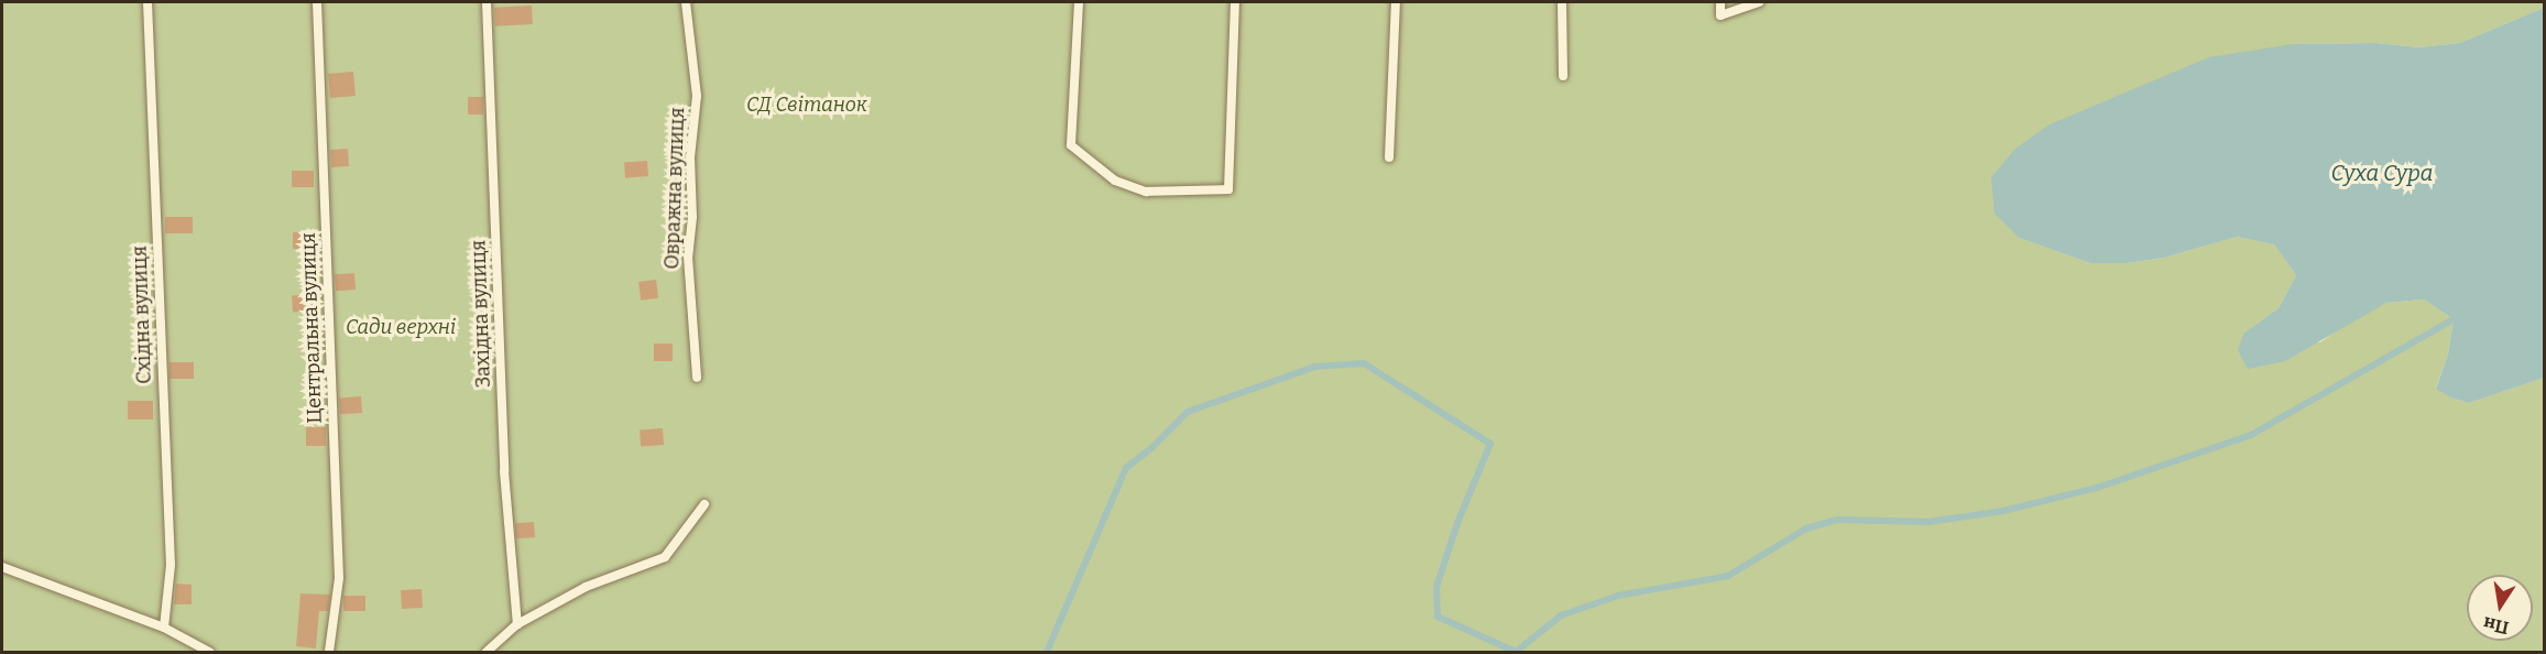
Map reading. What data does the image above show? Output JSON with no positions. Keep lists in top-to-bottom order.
{
  "streets": {
    "lane": [
      "Овражна вулиця",
      "Західна вулиця",
      "Східна вулиця",
      "Центральна вулиця"
    ]
  },
  "water": ["Суха Сура"],
  "parks": ["СД Світанок", "Сади верхні"],
  "north": "bottom"
}
